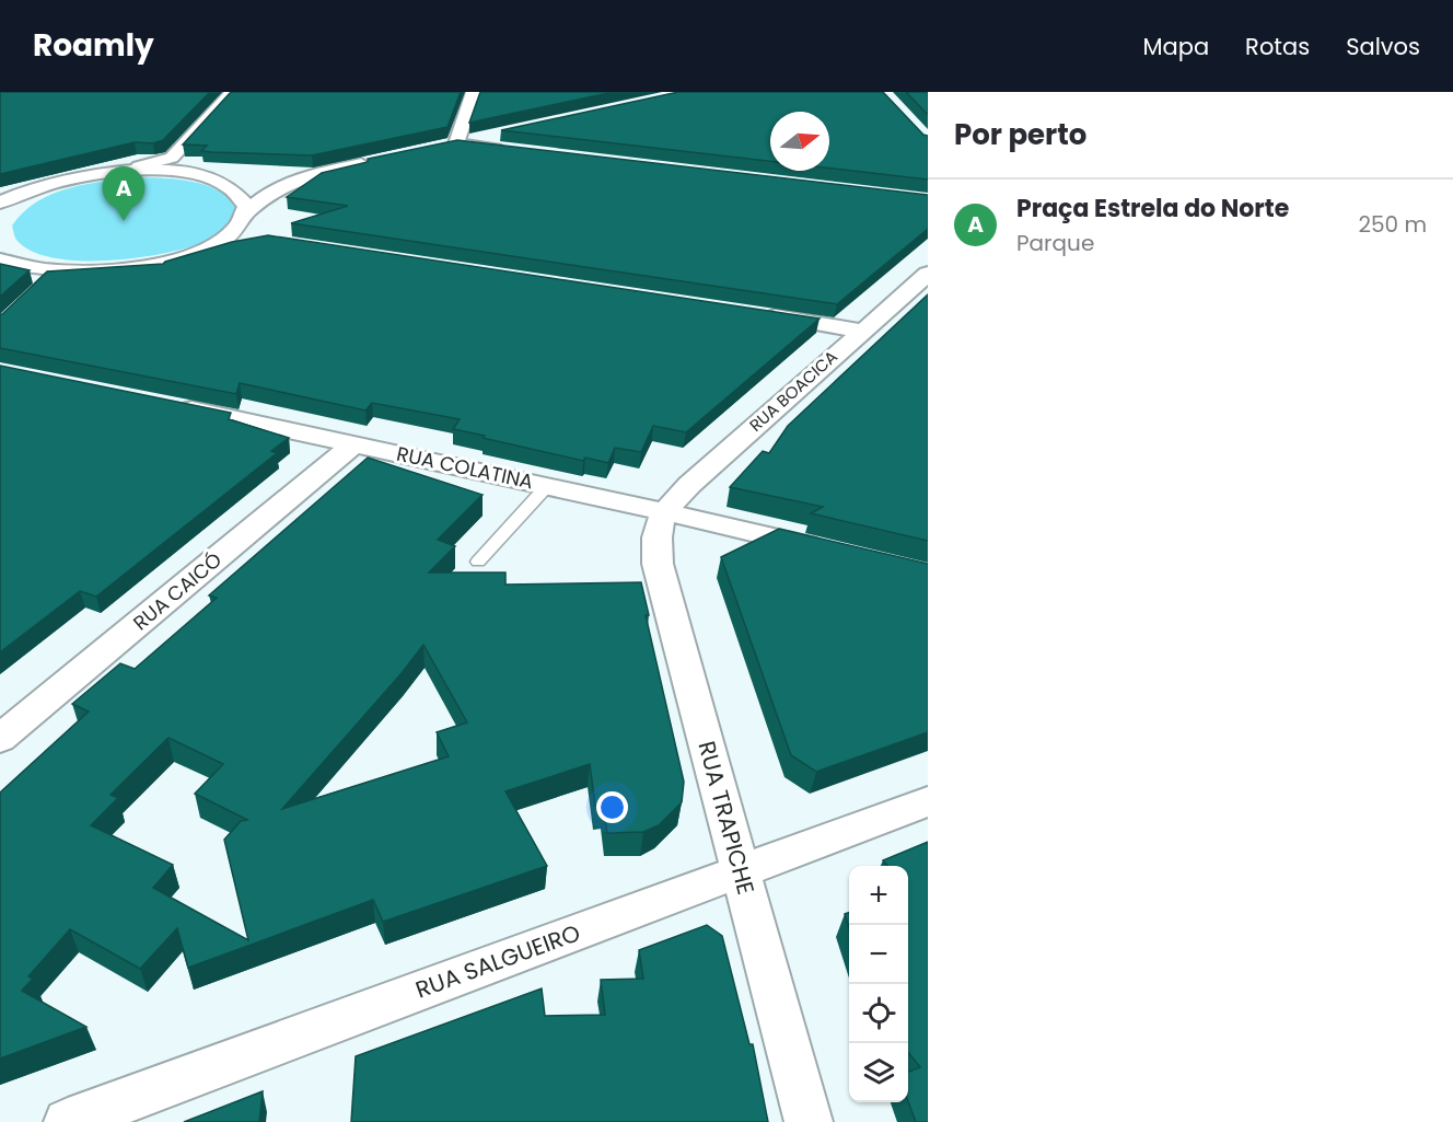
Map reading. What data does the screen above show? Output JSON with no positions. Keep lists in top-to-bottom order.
{
  "streets": {
    "street": [
      "RUA BOACICA",
      "RUA COLATINA",
      "RUA CAICÓ",
      "RUA TRAPICHE",
      "RUA SALGUEIRO"
    ]
  },
  "crossings": [
    ["RUA BOACICA", "RUA COLATINA"],
    ["RUA BOACICA", "RUA TRAPICHE"],
    ["RUA COLATINA", "RUA CAICÓ"],
    ["RUA COLATINA", "RUA TRAPICHE"],
    ["RUA TRAPICHE", "RUA SALGUEIRO"]
  ],
  "north": "right",
  "page": {
    "header": "Roamly",
    "nav": ["Mapa", "Rotas", "Salvos"],
    "heading": "Por perto",
    "pins": "A",
    "list": [
      {
        "mark": "A",
        "name": "Praça Estrela do Norte",
        "note": "Parque",
        "value": "250 m"
      }
    ],
    "map_buttons": ["+", "−"]
  }
}
